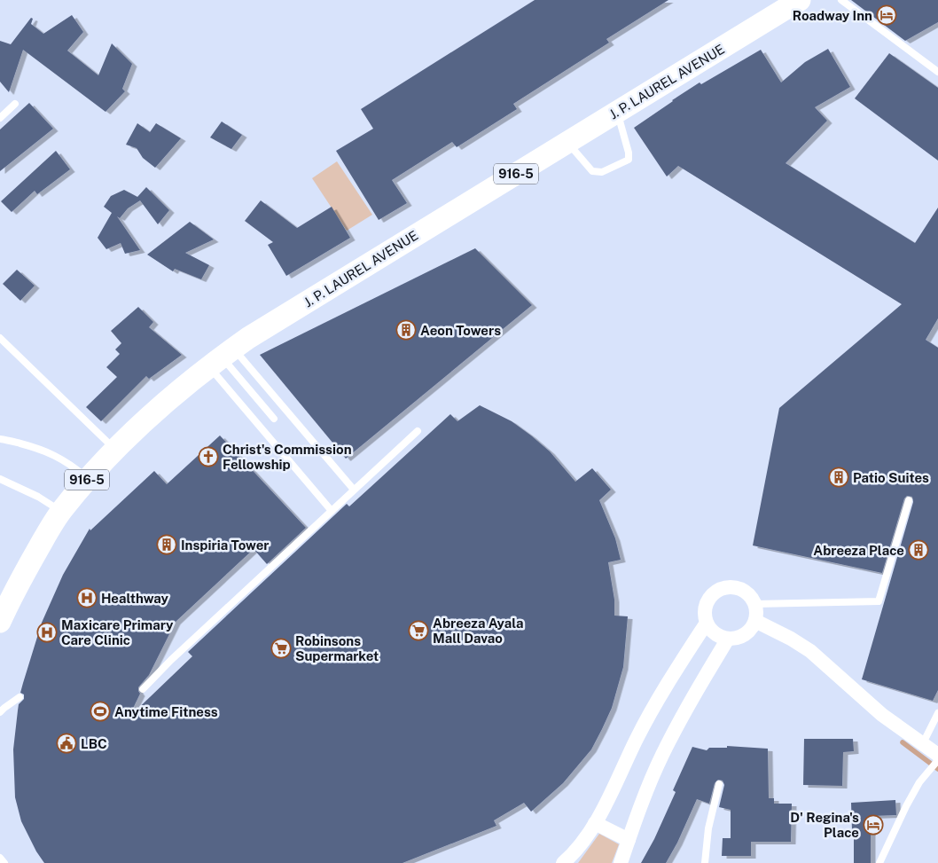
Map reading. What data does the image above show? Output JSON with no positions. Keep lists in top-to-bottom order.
{
  "streets": {
    "main road": ["J. P. LAUREL AVENUE", "916-5"]
  },
  "places": {
    "hotel": ["Roadway Inn", "D' Regina's Place"],
    "building": [
      "Aeon Towers",
      "Patio Suites",
      "Inspiria Tower",
      "Abreeza Place"
    ],
    "church": ["Christ's Commission Fellowship"],
    "hospital": ["Healthway", "Maxicare Primary Care Clinic"],
    "supermarket": ["Abreeza Ayala Mall Davao", "Robinsons Supermarket"],
    "sports": ["Anytime Fitness"],
    "public building": ["LBC"]
  }
}
